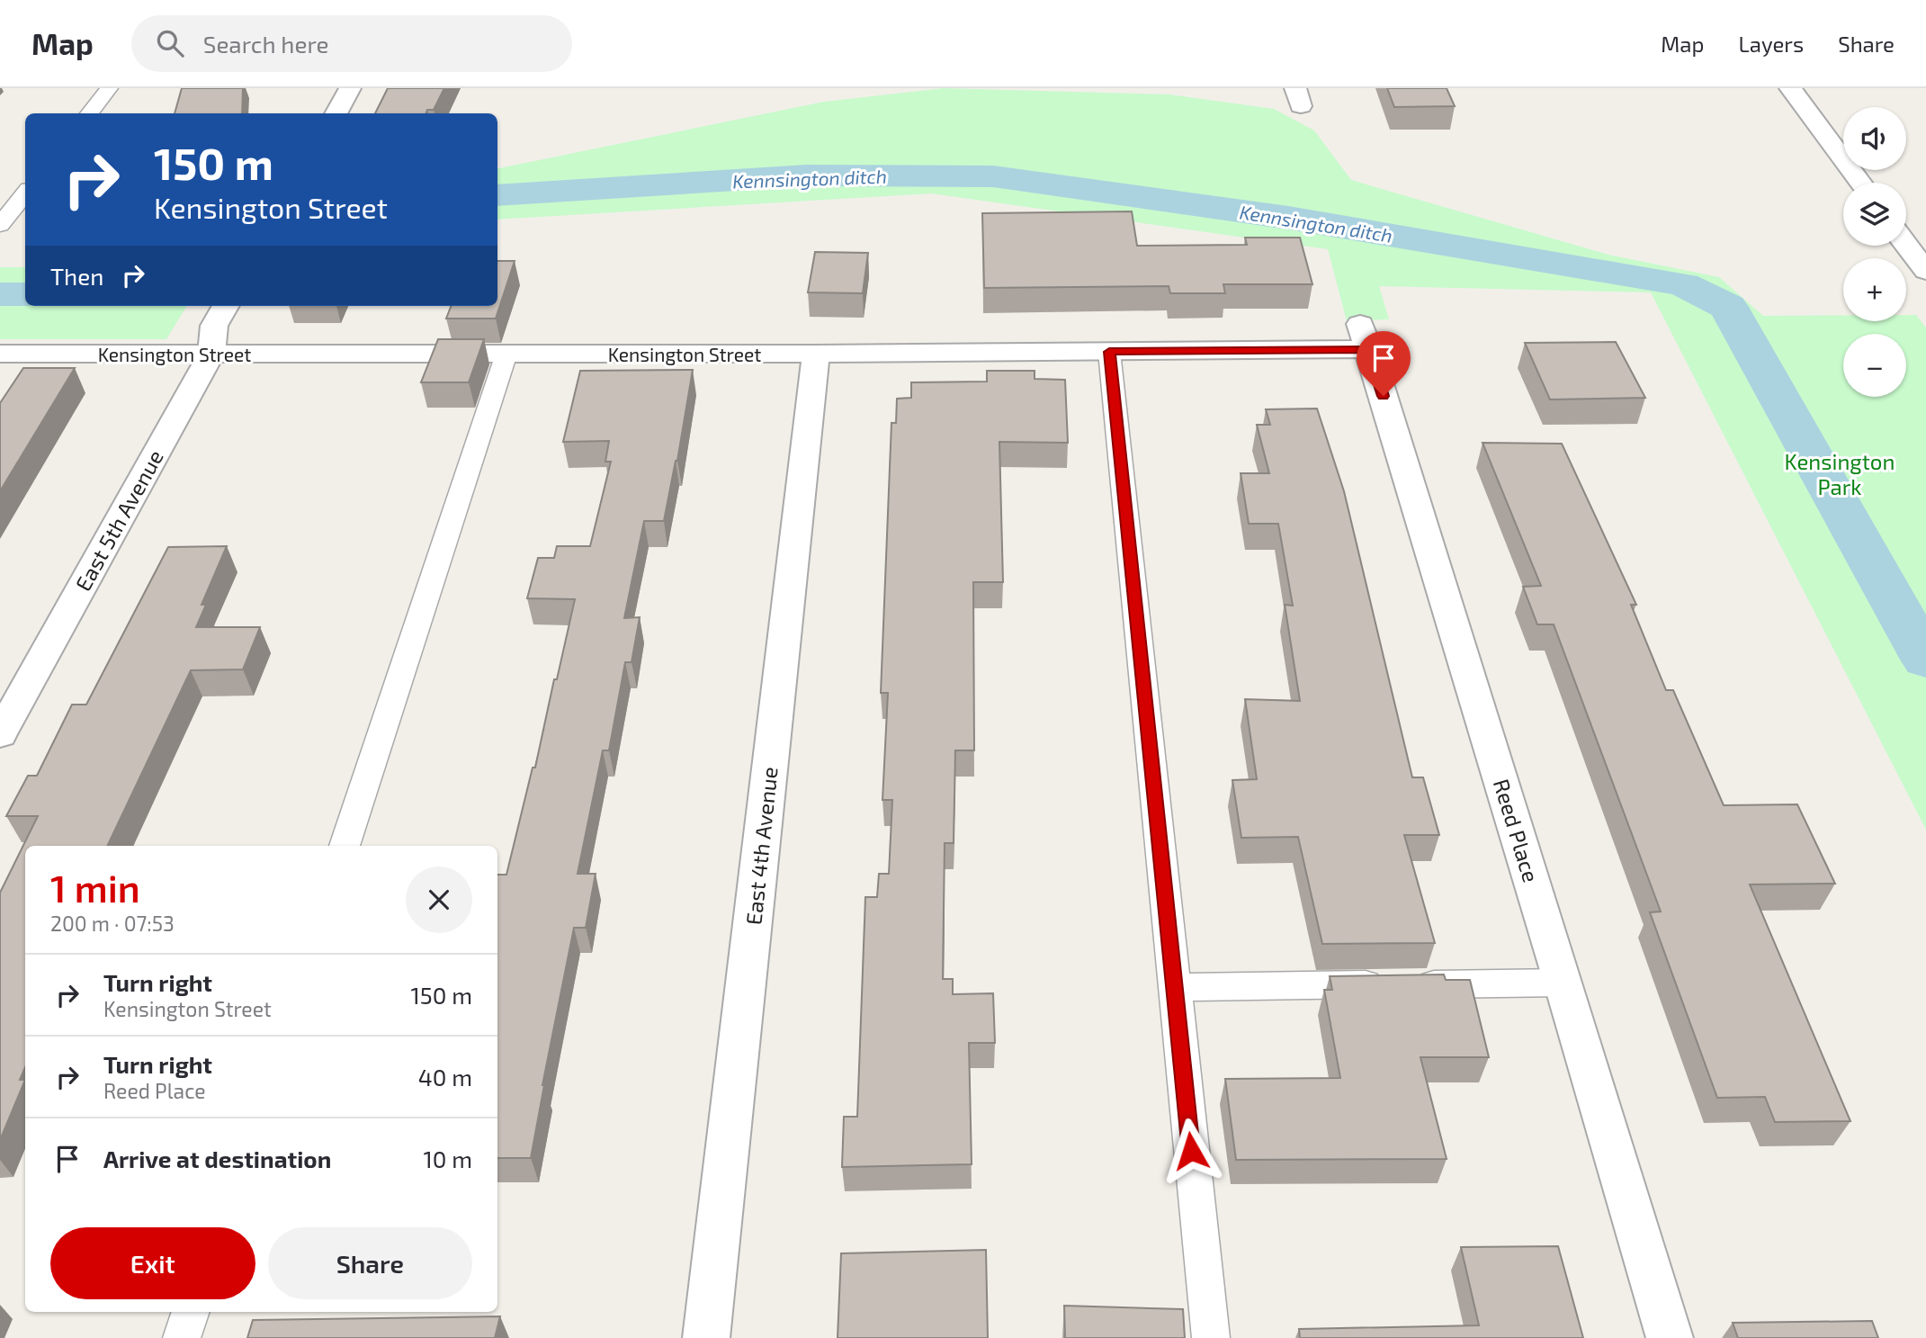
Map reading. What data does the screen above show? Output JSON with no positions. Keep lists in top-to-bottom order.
{
  "streets": {
    "street": [
      "Kensington Street",
      "East 5th Avenue",
      "Reed Place",
      "East 4th Avenue"
    ]
  },
  "crossings": [
    ["Kensington Street", "East 5th Avenue"],
    ["Kensington Street", "Reed Place"],
    ["Kensington Street", "East 4th Avenue"]
  ],
  "water": ["Kennsington ditch"],
  "parks": ["Kensington Park"],
  "page": {
    "header": "Map",
    "search": "Search here",
    "nav": ["Map", "Layers", "Share"],
    "map_buttons": ["+", "−"],
    "turn": ["150 m", "Kensington Street"],
    "then": "Then",
    "heading": ["1 min", "200 m · 07:53"],
    "list": [
      {
        "name": "Turn right",
        "note": "Kensington Street",
        "value": "150 m"
      },
      {
        "name": "Turn right",
        "note": "Reed Place",
        "value": "40 m"
      },
      {
        "name": "Arrive at destination",
        "value": "10 m"
      }
    ],
    "buttons": ["Exit", "Share"]
  }
}
